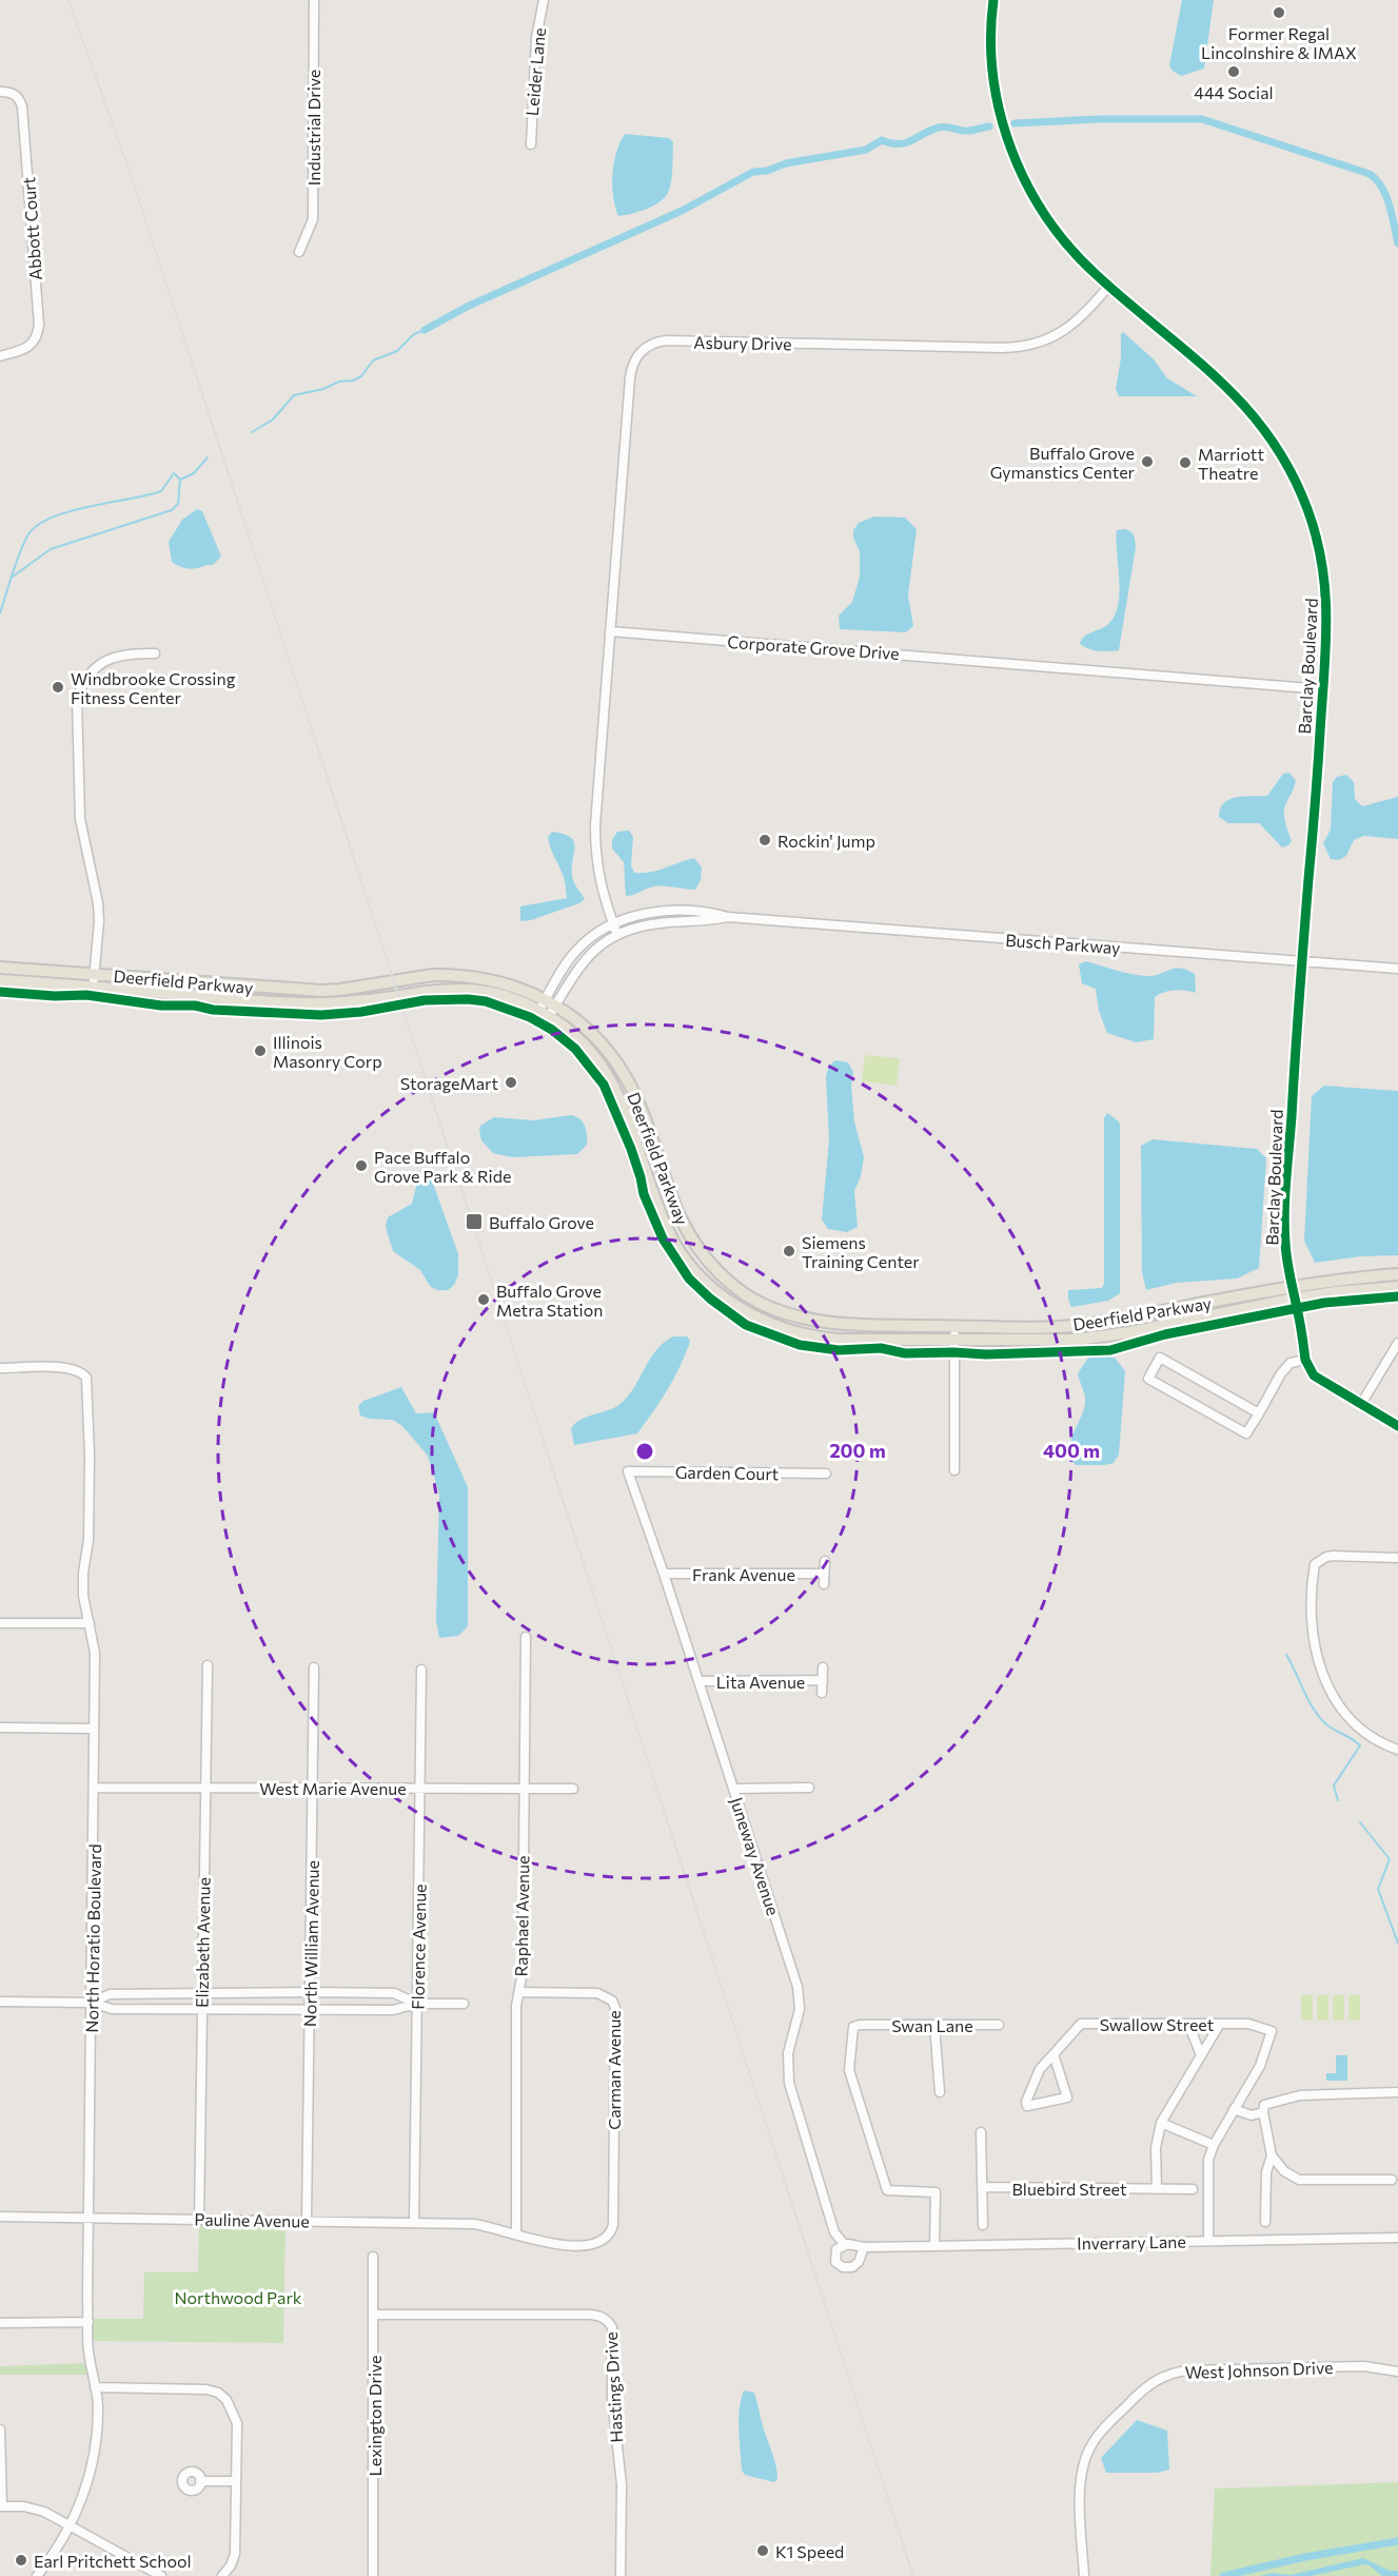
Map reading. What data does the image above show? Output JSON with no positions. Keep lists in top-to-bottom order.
{
  "streets": {
    "main road": ["Deerfield Parkway"],
    "street": [
      "Leider Lane",
      "Industrial Drive",
      "Abbott Court",
      "Asbury Drive",
      "Corporate Grove Drive",
      "Barclay Boulevard",
      "Busch Parkway",
      "Garden Court",
      "Frank Avenue",
      "Lita Avenue",
      "West Marie Avenue",
      "Juneway Avenue",
      "Raphael Avenue",
      "North Horatio Boulevard",
      "Elizabeth Avenue",
      "North William Avenue",
      "Florence Avenue",
      "Swallow Street",
      "Swan Lane",
      "Carman Avenue",
      "Bluebird Street",
      "Pauline Avenue",
      "Inverrary Lane",
      "West Johnson Drive",
      "Hastings Drive",
      "Lexington Drive"
    ]
  },
  "crossings": [
    ["Asbury Drive", "Corporate Grove Drive"],
    ["Asbury Drive", "Barclay Boulevard"],
    ["Corporate Grove Drive", "Barclay Boulevard"],
    ["Barclay Boulevard", "Busch Parkway"],
    ["Barclay Boulevard", "Deerfield Parkway"],
    ["Busch Parkway", "Deerfield Parkway"],
    ["Garden Court", "Juneway Avenue"],
    ["Frank Avenue", "Juneway Avenue"],
    ["Lita Avenue", "Juneway Avenue"],
    ["West Marie Avenue", "Raphael Avenue"],
    ["West Marie Avenue", "North Horatio Boulevard"],
    ["West Marie Avenue", "Elizabeth Avenue"],
    ["West Marie Avenue", "North William Avenue"],
    ["West Marie Avenue", "Florence Avenue"],
    ["Juneway Avenue", "Inverrary Lane"],
    ["Raphael Avenue", "Carman Avenue"],
    ["Raphael Avenue", "Pauline Avenue"],
    ["North Horatio Boulevard", "Pauline Avenue"],
    ["Elizabeth Avenue", "Pauline Avenue"],
    ["North William Avenue", "Pauline Avenue"],
    ["Florence Avenue", "Pauline Avenue"],
    ["Swan Lane", "Inverrary Lane"],
    ["Carman Avenue", "Pauline Avenue"],
    ["Hastings Drive", "Lexington Drive"]
  ],
  "parks": ["Northwood Park"],
  "places": {
    "other": [
      "Former Regal Lincolnshire & IMAX",
      "444 Social",
      "Buffalo Grove Gymanstics Center",
      "Marriott Theatre",
      "Windbrooke Crossing Fitness Center",
      "Rockin' Jump",
      "Illinois Masonry Corp",
      "StorageMart",
      "Pace Buffalo Grove Park & Ride",
      "Siemens Training Center",
      "Buffalo Grove Metra Station",
      "K1 Speed",
      "Earl Pritchett School"
    ],
    "transit": ["Buffalo Grove"]
  },
  "rings": ["200 m", "400 m"]
}
